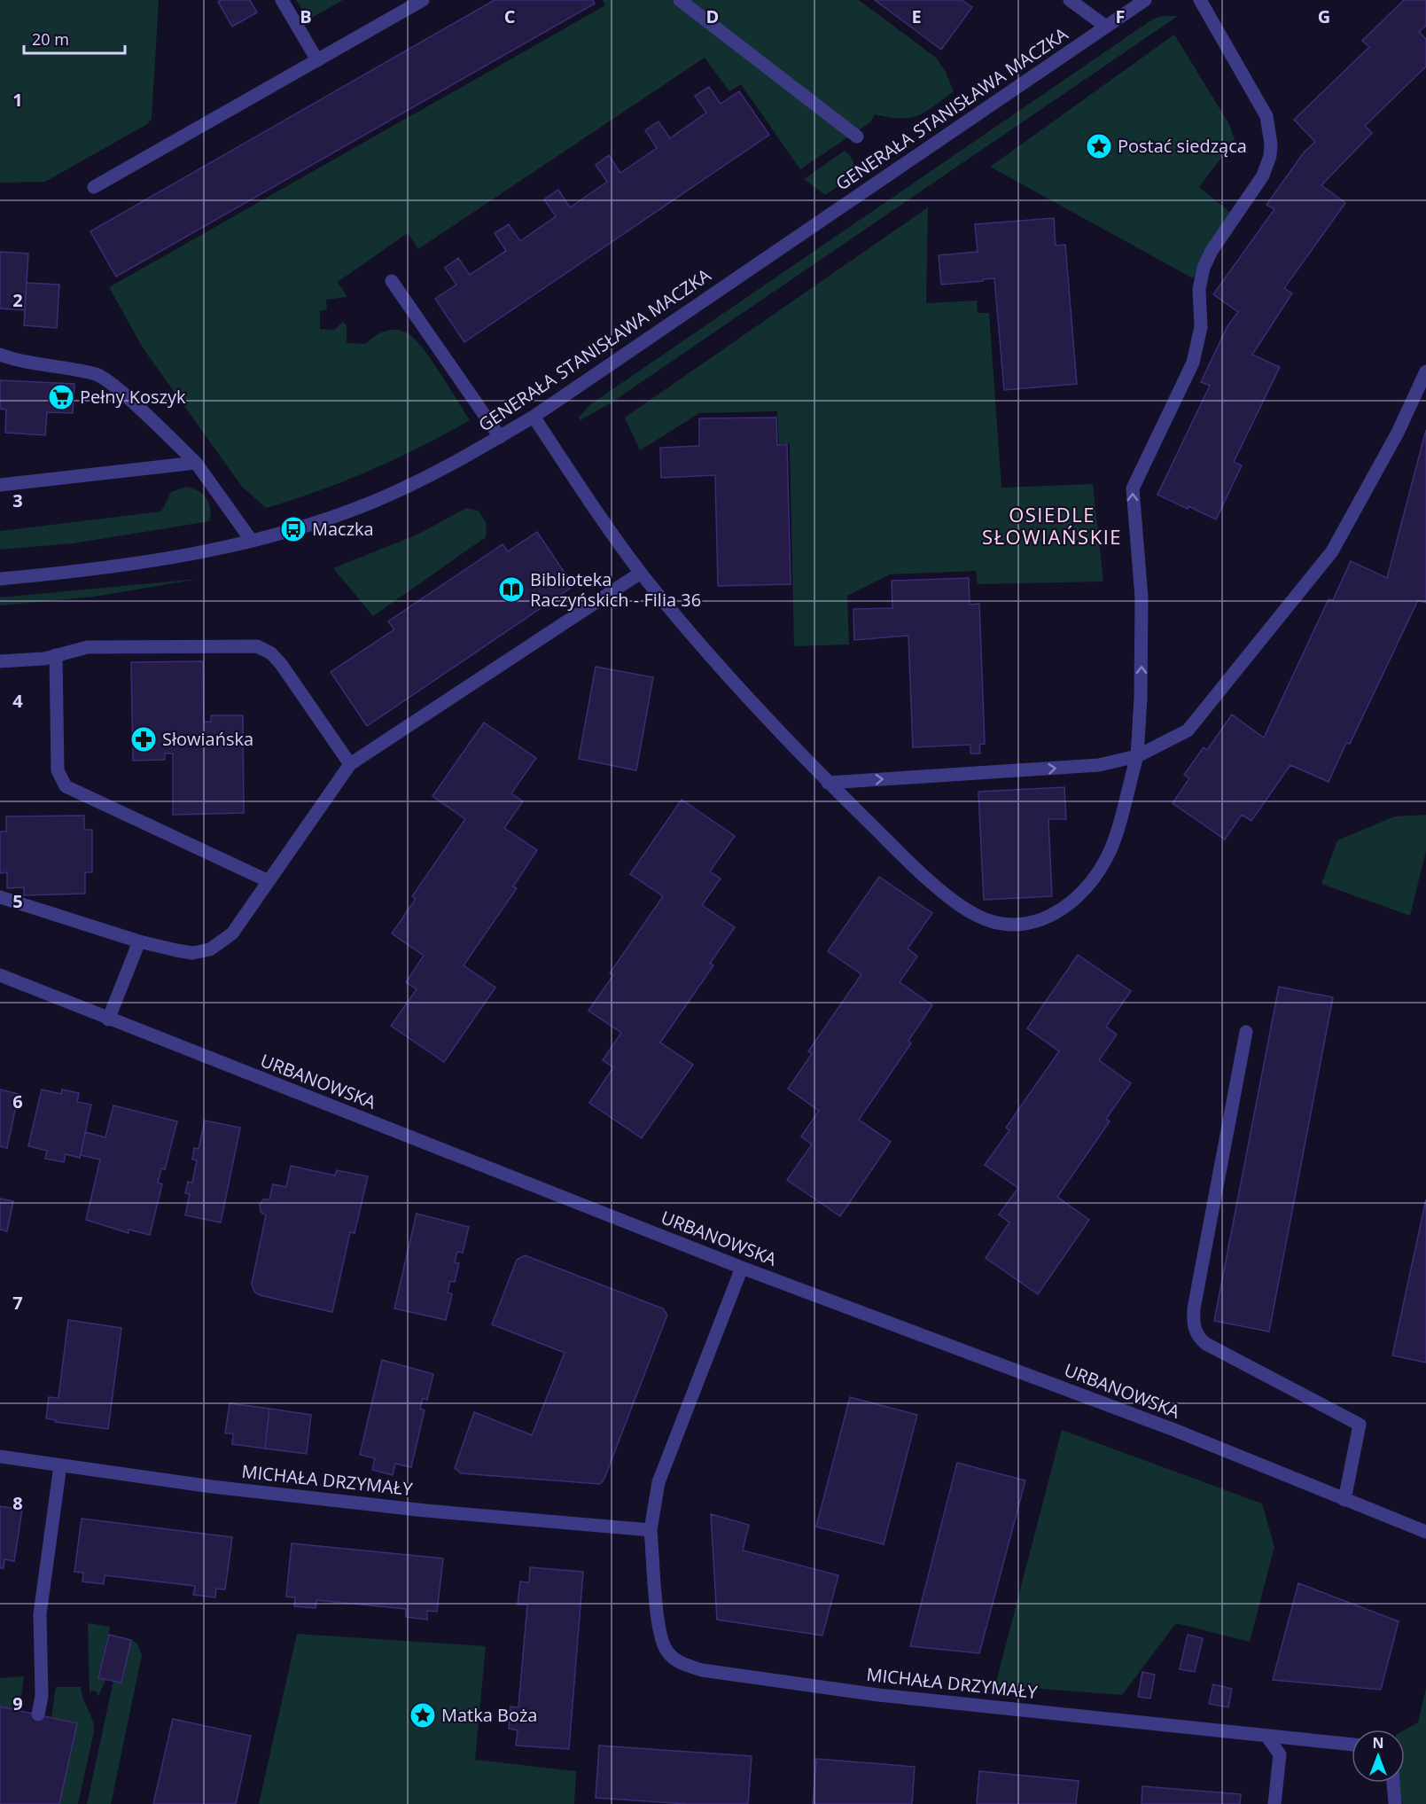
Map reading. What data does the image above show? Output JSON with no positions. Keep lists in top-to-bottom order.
{
  "streets": {
    "street": ["GENERAŁA STANISŁAWA MACZKA", "URBANOWSKA", "MICHAŁA DRZYMAŁY"]
  },
  "crossings": [
    ["URBANOWSKA", "MICHAŁA DRZYMAŁY"]
  ],
  "districts": ["OSIEDLE SŁOWIAŃSKIE"],
  "places": {
    "place": ["Postać siedząca", "Matka Boża"],
    "supermarket": ["Pełny Koszyk"],
    "bus stop": ["Maczka"],
    "library": ["Biblioteka Raczyńskich - Filia 36"],
    "pharmacy": ["Słowiańska"]
  },
  "scale_bar": "20 m",
  "north": "top",
  "grid": {
    "columns": [
      "B",
      "C",
      "D",
      "E",
      "F",
      "G"
    ],
    "rows": [
      "1",
      "2",
      "3",
      "4",
      "5",
      "6",
      "7",
      "8",
      "9"
    ]
  }
}
